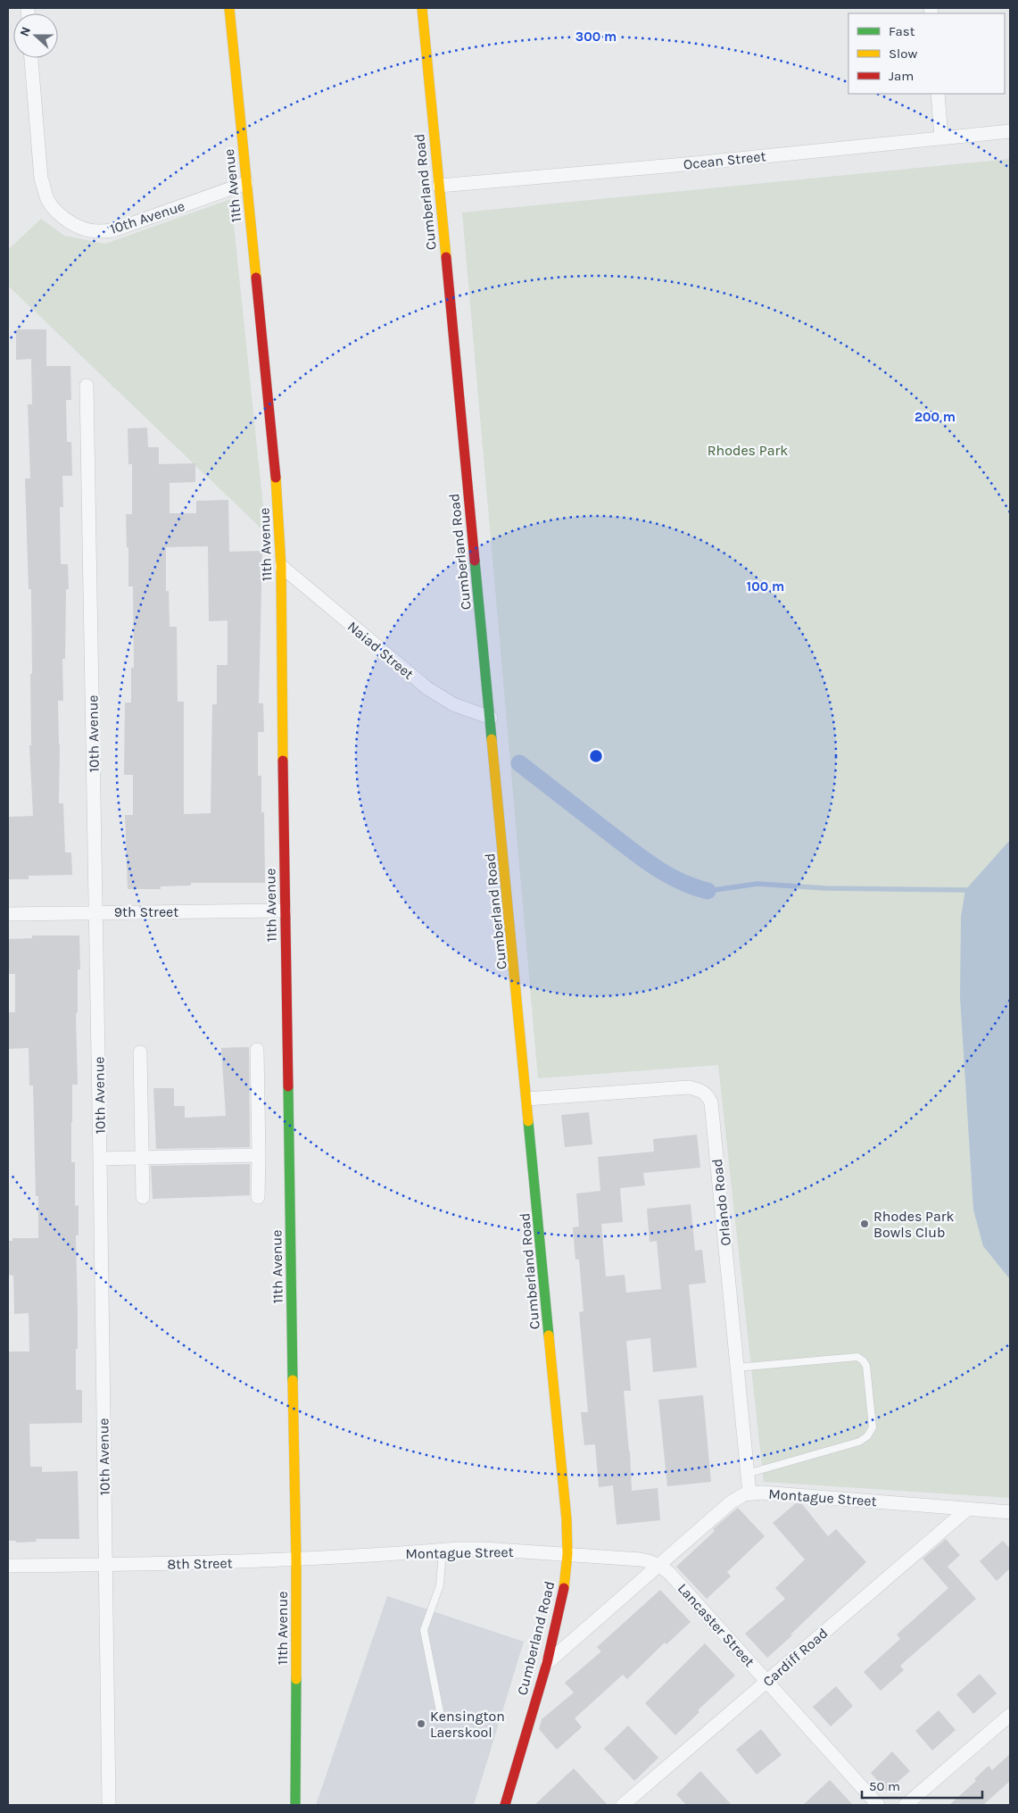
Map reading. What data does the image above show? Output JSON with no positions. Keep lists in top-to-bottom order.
{
  "streets": {
    "street": [
      "Ocean Street",
      "11th Avenue",
      "Cumberland Road",
      "10th Avenue",
      "Naiad Street",
      "9th Street",
      "Orlando Road",
      "Montague Street",
      "8th Street",
      "Lancaster Street",
      "Cardiff Road"
    ]
  },
  "crossings": [
    ["Ocean Street", "Cumberland Road"],
    ["11th Avenue", "10th Avenue"],
    ["11th Avenue", "Naiad Street"],
    ["11th Avenue", "9th Street"],
    ["11th Avenue", "8th Street"],
    ["Cumberland Road", "Naiad Street"],
    ["Cumberland Road", "Orlando Road"],
    ["Cumberland Road", "Montague Street"],
    ["10th Avenue", "9th Street"],
    ["10th Avenue", "8th Street"],
    ["Orlando Road", "Montague Street"],
    ["Montague Street", "8th Street"],
    ["Montague Street", "Lancaster Street"],
    ["Montague Street", "Cardiff Road"],
    ["Lancaster Street", "Cardiff Road"]
  ],
  "parks": ["Rhodes Park"],
  "places": ["Rhodes Park Bowls Club", "Kensington Laerskool"],
  "legend": ["Fast", "Slow", "Jam"],
  "scale_bar": "50 m",
  "north": "left",
  "rings": ["300 m", "200 m", "100 m"]
}
